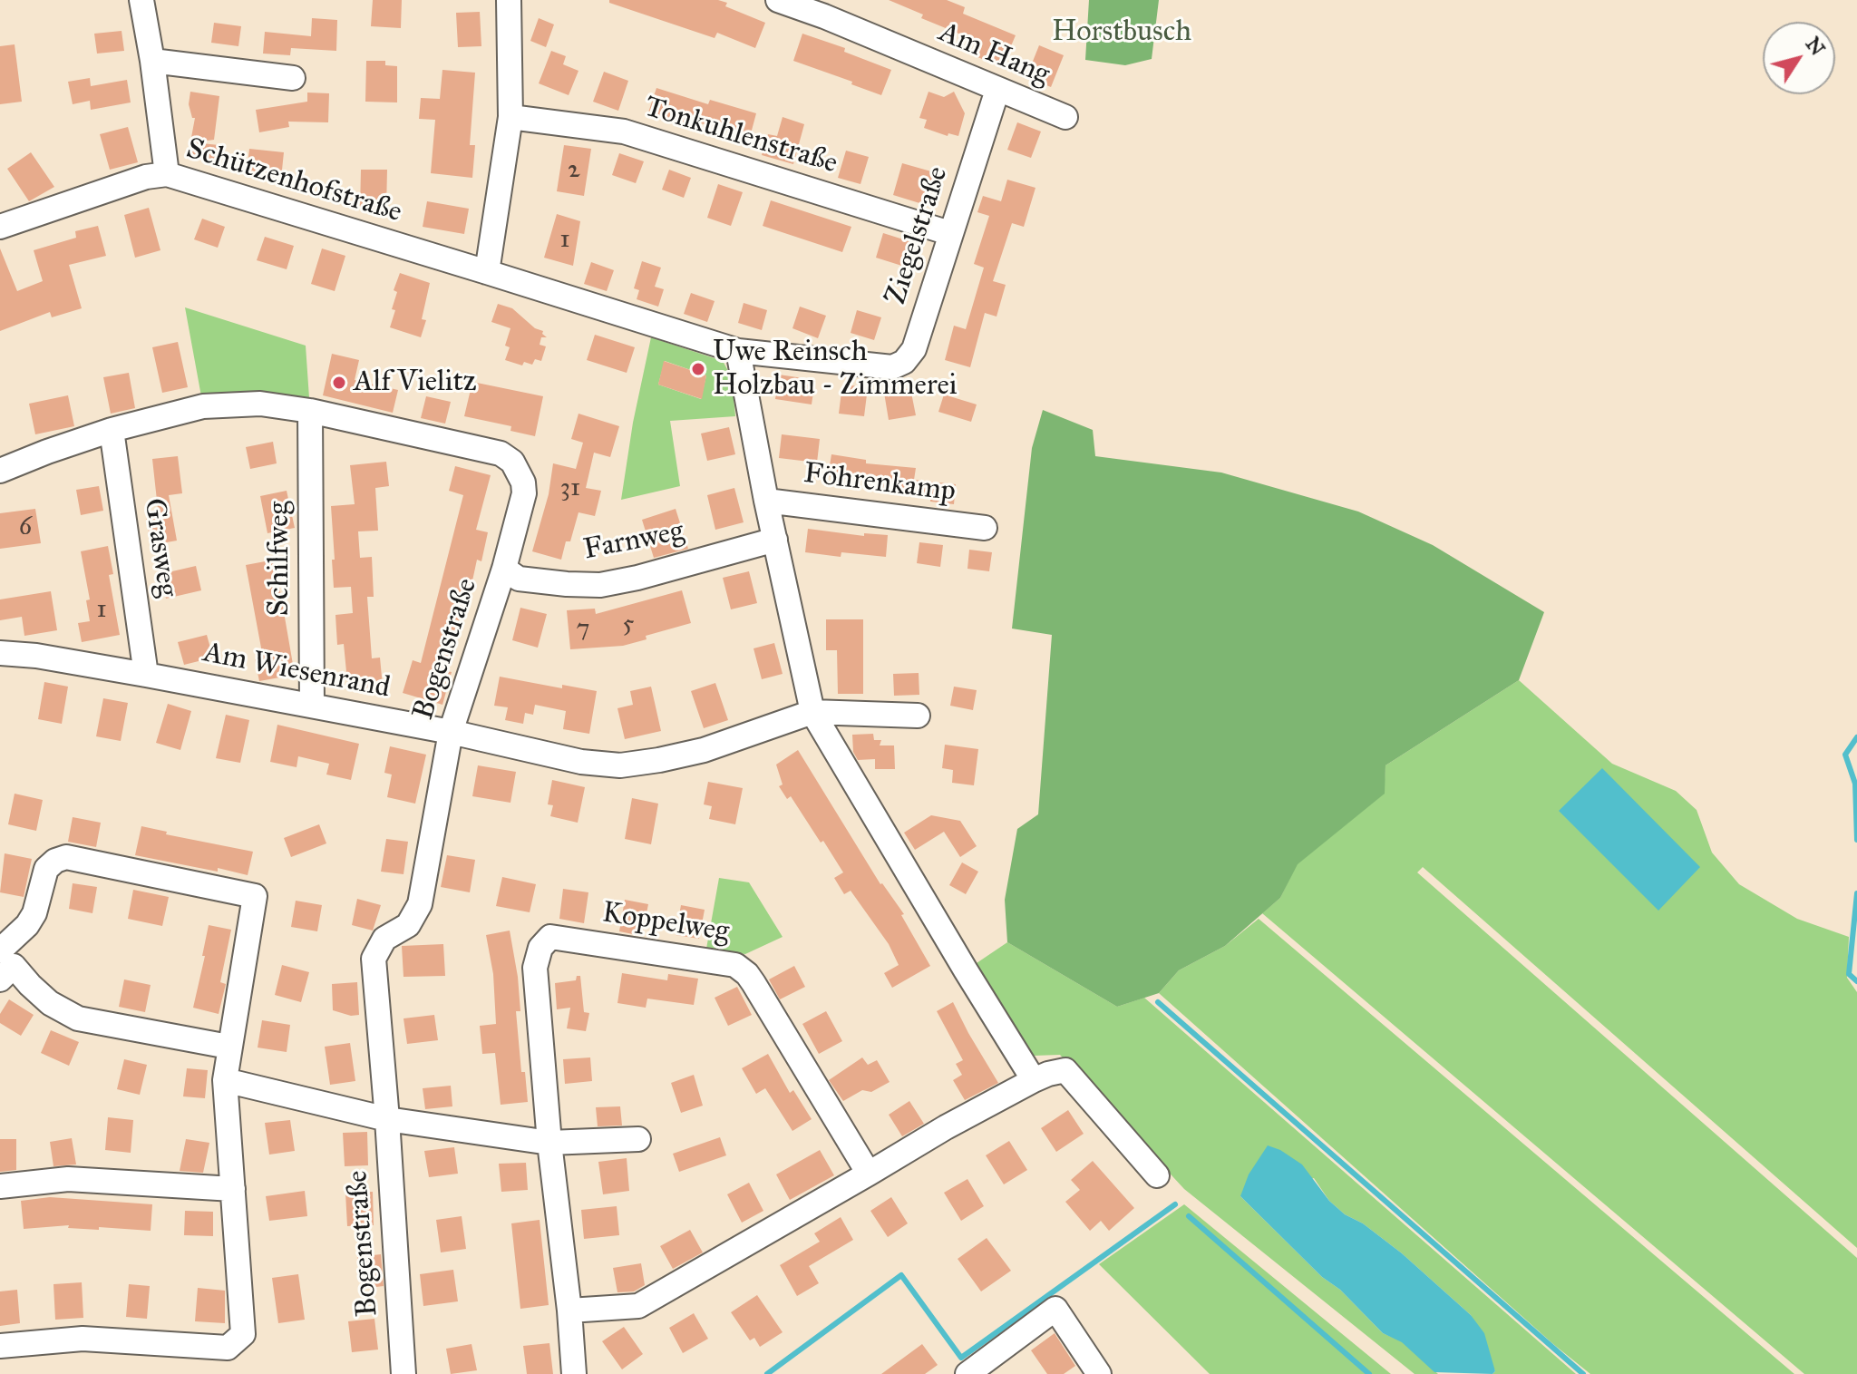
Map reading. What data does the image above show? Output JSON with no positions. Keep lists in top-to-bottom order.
{
  "streets": {
    "street": [
      "Am Hang",
      "Tonkuhlenstraße",
      "Schützenhofstraße",
      "Ziegelstraße",
      "Föhrenkamp",
      "Farnweg",
      "Grasweg",
      "Schilfweg",
      "Bogenstraße",
      "Am Wiesenrand",
      "Koppelweg"
    ]
  },
  "crossings": [
    ["Am Hang", "Ziegelstraße"],
    ["Tonkuhlenstraße", "Ziegelstraße"],
    ["Schützenhofstraße", "Ziegelstraße"],
    ["Farnweg", "Bogenstraße"],
    ["Grasweg", "Bogenstraße"],
    ["Grasweg", "Am Wiesenrand"],
    ["Schilfweg", "Bogenstraße"],
    ["Schilfweg", "Am Wiesenrand"],
    ["Bogenstraße", "Am Wiesenrand"]
  ],
  "parks": ["Horstbusch"],
  "places": ["Uwe Reinsch Holzbau - Zimmerei", "Alf Vielitz"],
  "house_numbers": [
    "2",
    "1",
    "31",
    "6",
    "1",
    "5",
    "7"
  ],
  "north": "top right"
}
